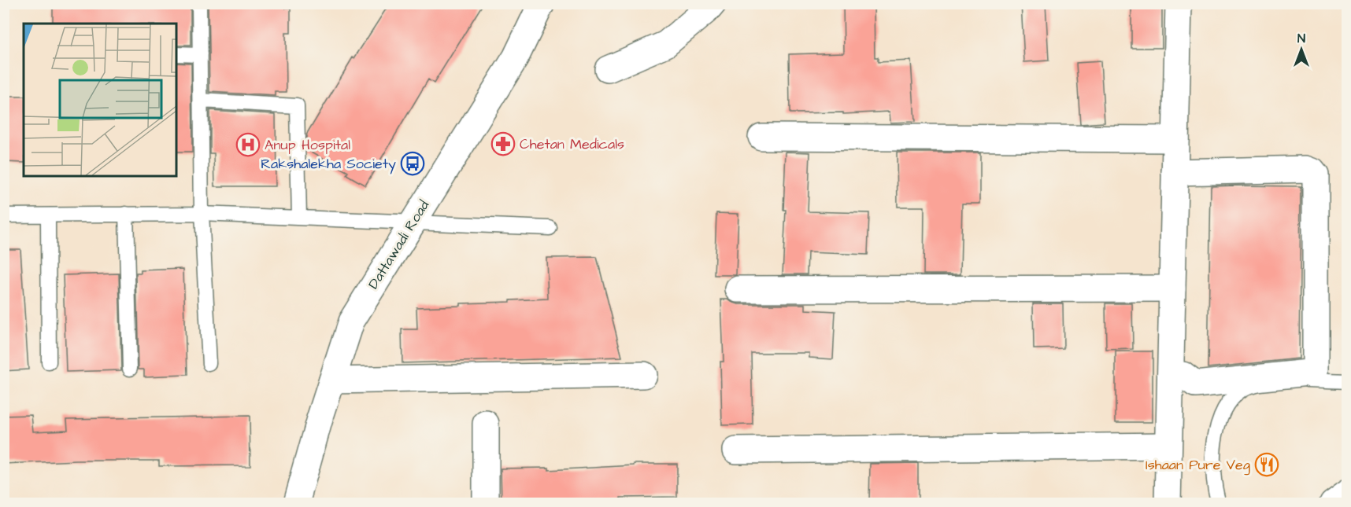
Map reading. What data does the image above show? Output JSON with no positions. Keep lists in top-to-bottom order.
{
  "streets": {
    "street": ["Dattawadi Road"]
  },
  "places": {
    "pharmacy": ["Chetan Medicals"],
    "hospital": ["Anup Hospital"],
    "bus stop": ["Rakshalekha Society"],
    "restaurant": ["Ishaan Pure Veg"]
  },
  "north": "top"
}
